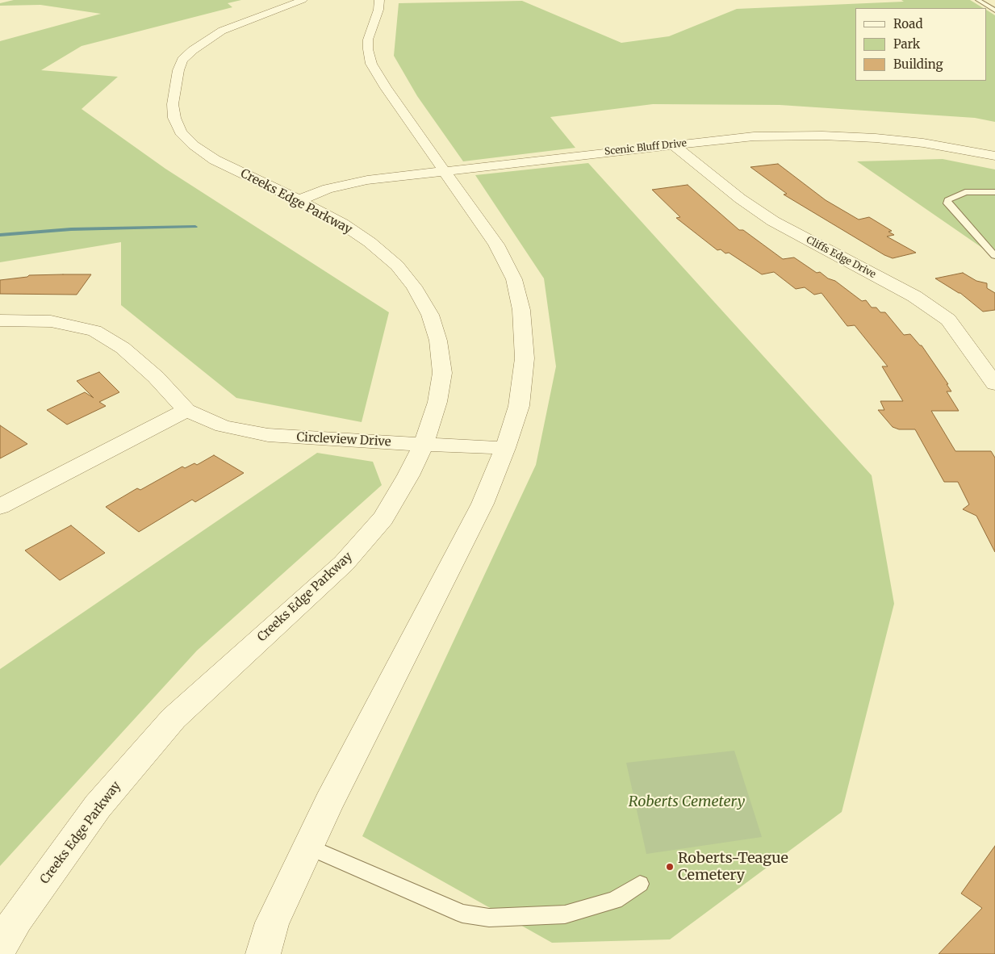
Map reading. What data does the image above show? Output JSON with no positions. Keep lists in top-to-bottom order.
{
  "streets": {
    "street": [
      "Scenic Bluff Drive",
      "Creeks Edge Parkway",
      "Cliffs Edge Drive",
      "Circleview Drive"
    ]
  },
  "crossings": [
    ["Scenic Bluff Drive", "Creeks Edge Parkway"],
    ["Scenic Bluff Drive", "Cliffs Edge Drive"],
    ["Creeks Edge Parkway", "Circleview Drive"]
  ],
  "parks": ["Roberts Cemetery"],
  "places": ["Roberts-Teague Cemetery"],
  "legend": ["Road", "Park", "Building"]
}
